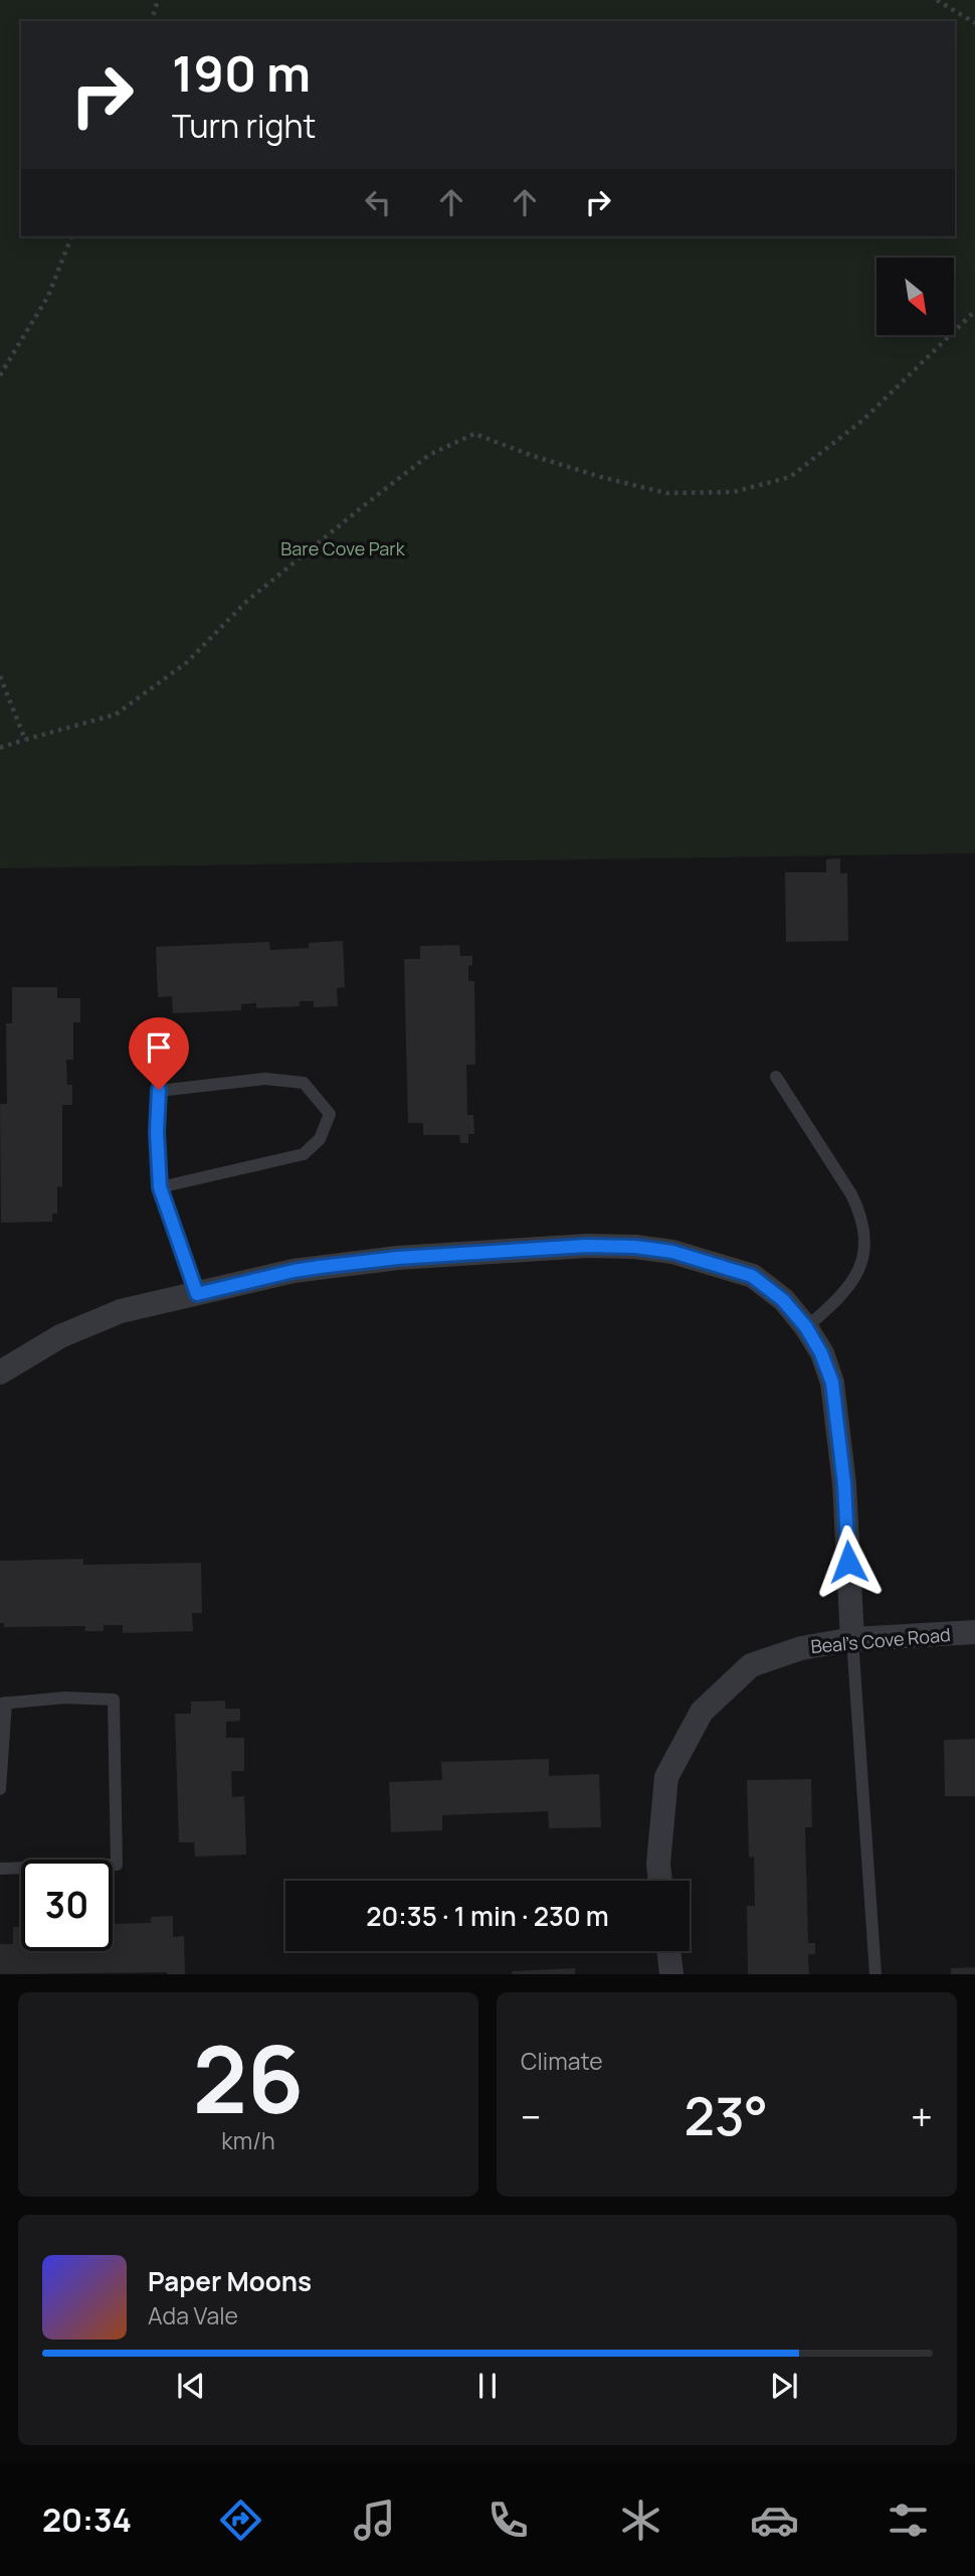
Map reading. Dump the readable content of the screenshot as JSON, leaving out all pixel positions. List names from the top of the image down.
{
  "streets": {
    "street": ["Beal's Cove Road"]
  },
  "parks": ["Bare Cove Park"],
  "north": "bottom right",
  "page": {
    "turn": ["190 m", "Turn right"],
    "limit": "30",
    "trip": "20:35 · 1 min · 230 m",
    "tile": [
      ["26", "km/h"],
      "Climate"
    ],
    "heat": ["−", "23°", "+"],
    "song": ["Paper Moons", "Ada Vale"],
    "tabs": "20:34"
  }
}
